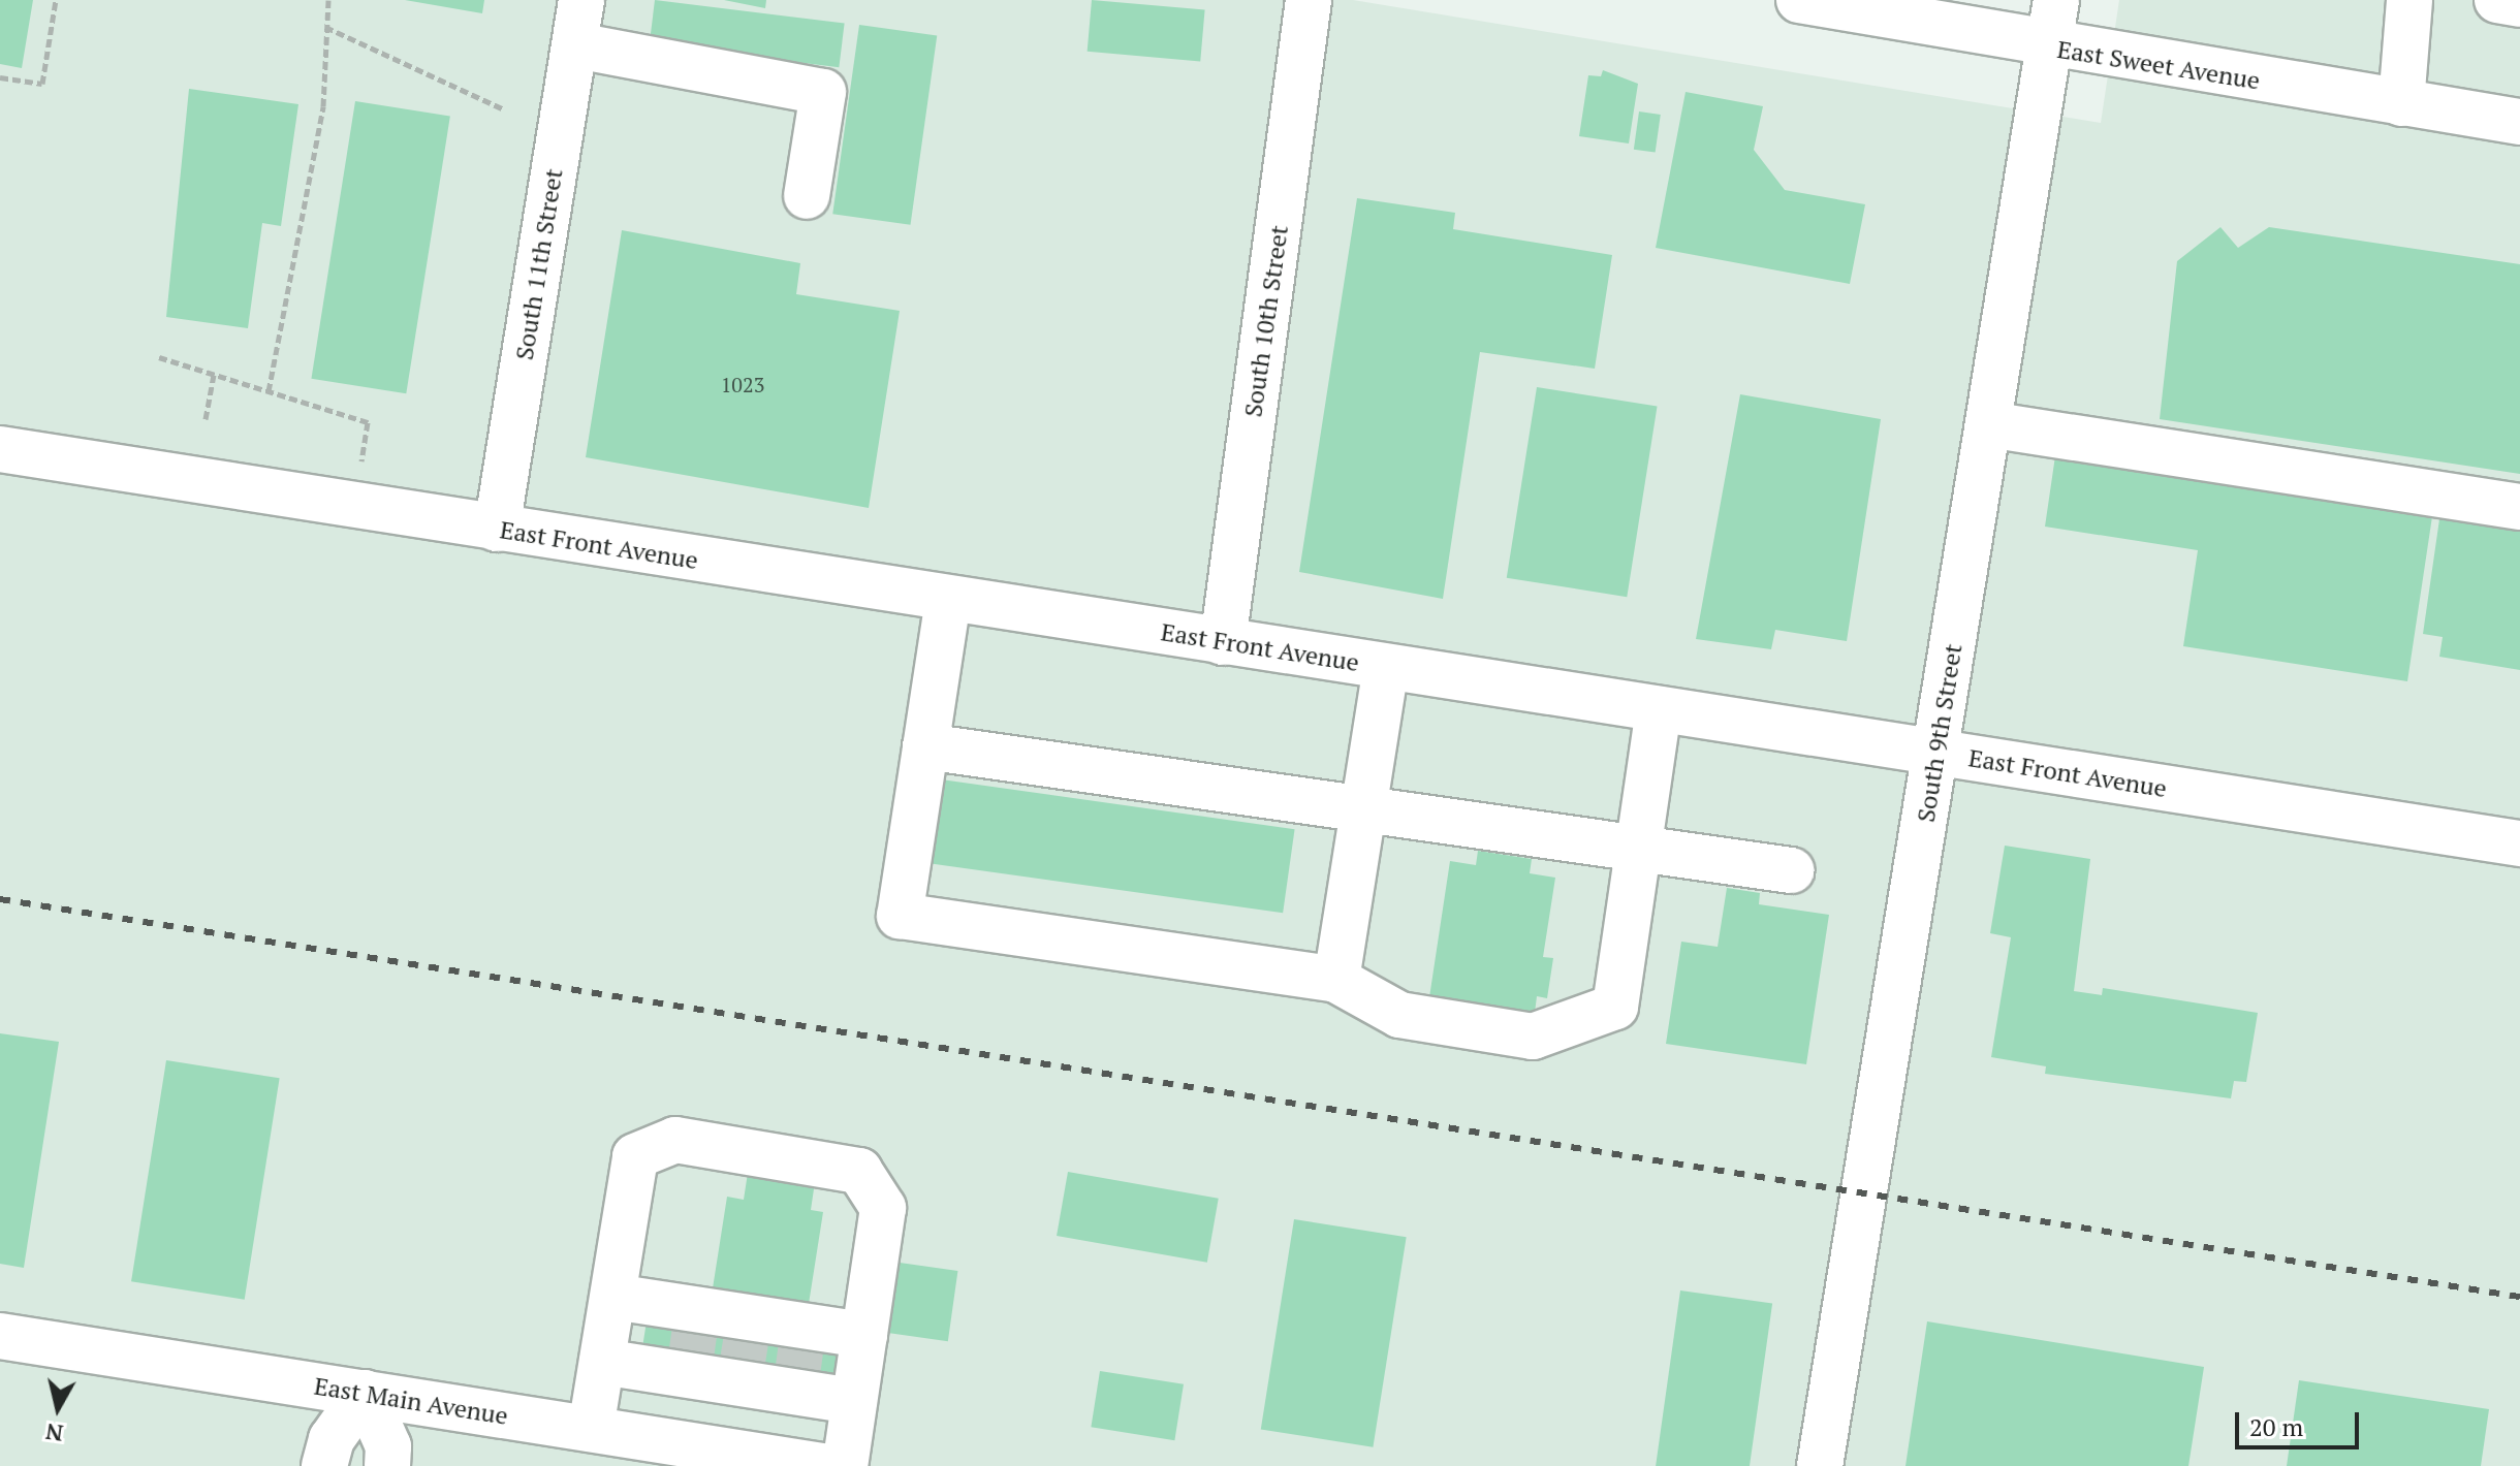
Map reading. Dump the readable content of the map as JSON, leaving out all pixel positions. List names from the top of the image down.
{
  "streets": {
    "street": [
      "East Sweet Avenue",
      "South 11th Street",
      "South 10th Street",
      "East Front Avenue",
      "South 9th Street",
      "East Main Avenue"
    ]
  },
  "crossings": [
    ["East Sweet Avenue", "South 9th Street"],
    ["South 11th Street", "East Front Avenue"],
    ["South 10th Street", "East Front Avenue"],
    ["East Front Avenue", "South 9th Street"]
  ],
  "house_numbers": ["1023"],
  "scale_bar": "20 m",
  "north": "bottom"
}
